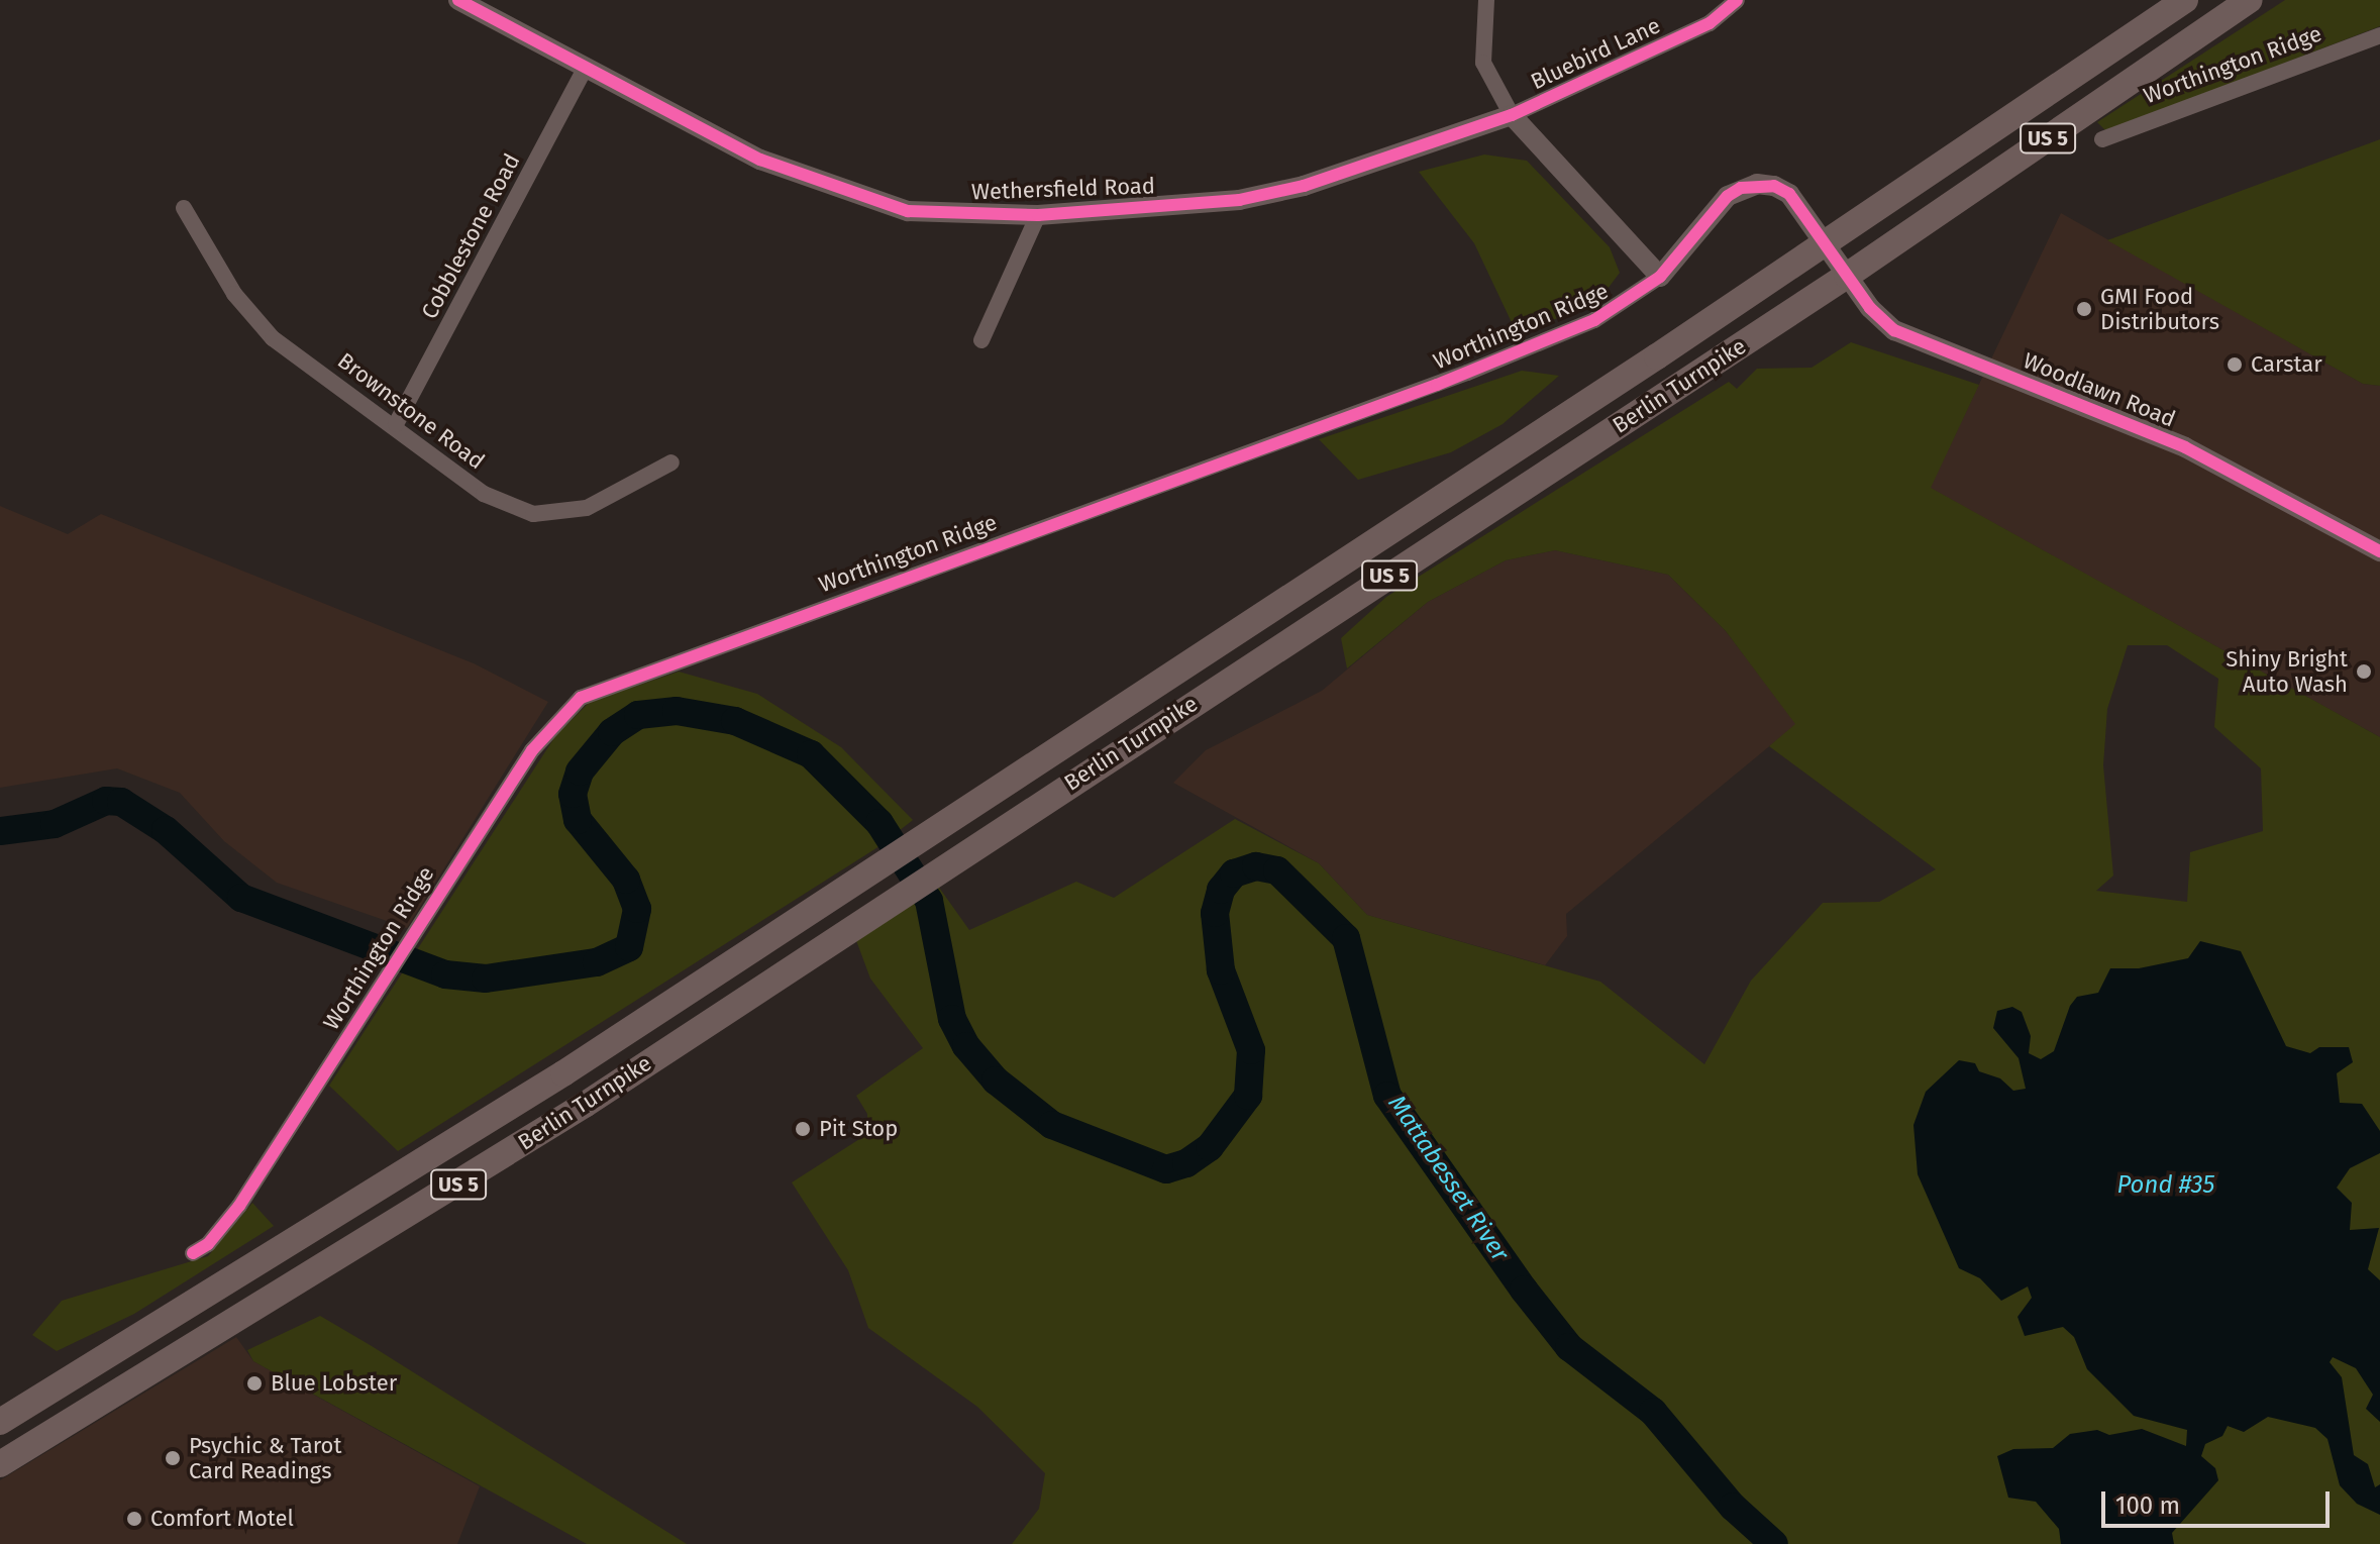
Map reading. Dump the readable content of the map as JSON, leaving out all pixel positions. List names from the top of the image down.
{
  "streets": {
    "highway": ["US 5", "Berlin Turnpike"],
    "street": [
      "Bluebird Lane",
      "Worthington Ridge",
      "Wethersfield Road",
      "Cobblestone Road",
      "Woodlawn Road",
      "Brownstone Road"
    ]
  },
  "crossings": [
    ["Bluebird Lane", "Wethersfield Road"],
    ["Worthington Ridge", "Berlin Turnpike"],
    ["Worthington Ridge", "Woodlawn Road"],
    ["Wethersfield Road", "Cobblestone Road"],
    ["Cobblestone Road", "Brownstone Road"],
    ["Berlin Turnpike", "Woodlawn Road"]
  ],
  "water": ["Mattabesset River", "Pond #35"],
  "places": [
    "GMI Food Distributors",
    "Carstar",
    "Shiny Bright Auto Wash",
    "Pit Stop",
    "Blue Lobster",
    "Psychic & Tarot Card Readings",
    "Comfort Motel"
  ],
  "scale_bar": "100 m"
}
